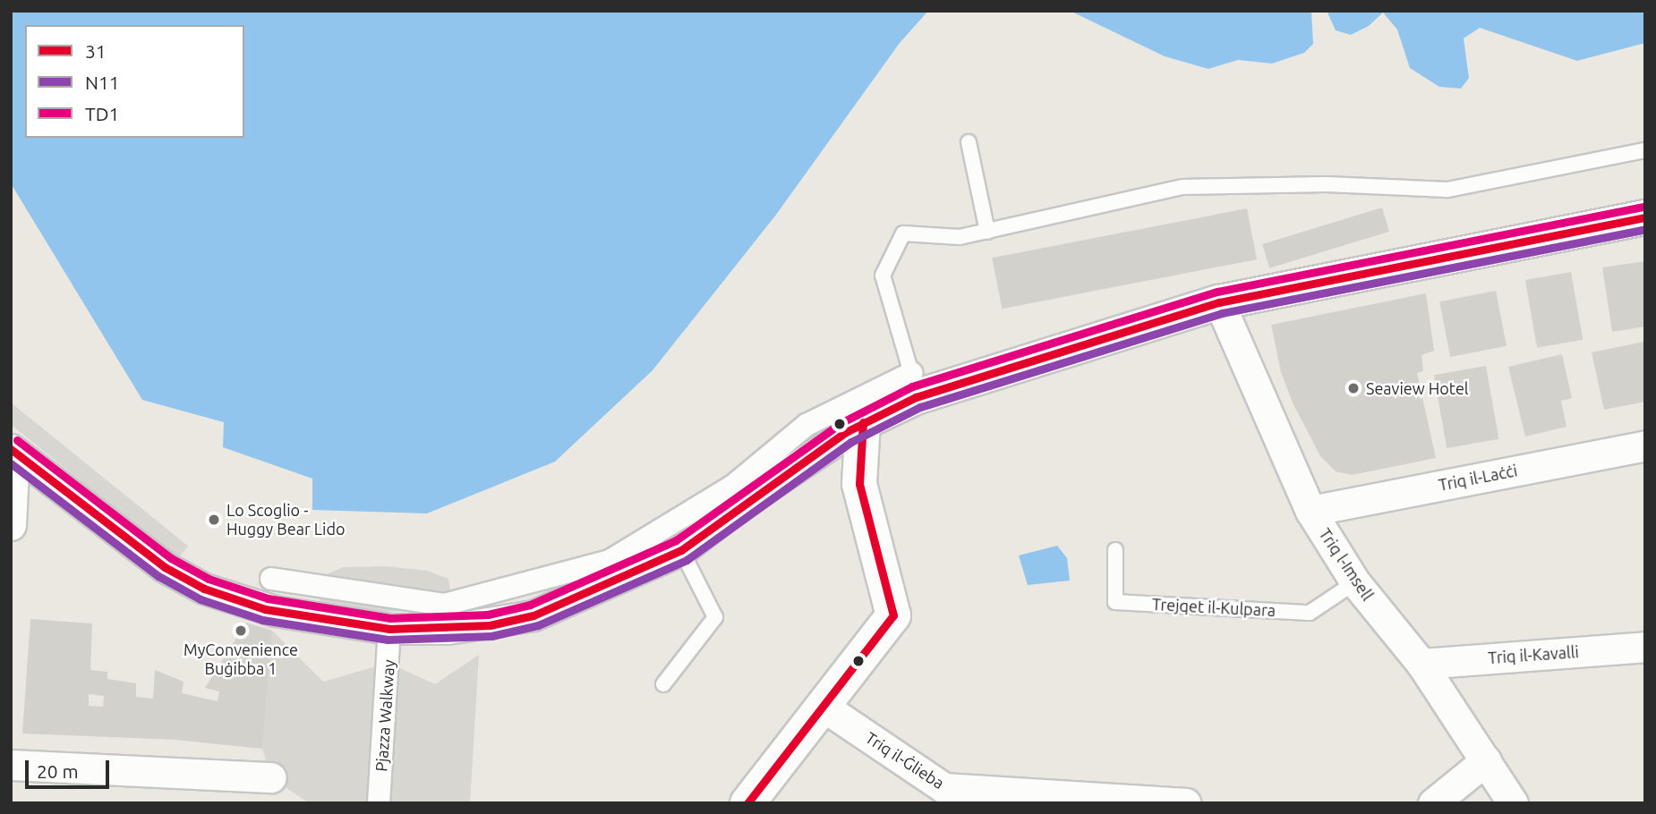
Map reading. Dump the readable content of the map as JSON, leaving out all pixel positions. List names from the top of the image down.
{
  "streets": {
    "street": [
      "Triq il-Laċċi",
      "Triq l-Imsell",
      "Triq il-Kavalli",
      "Pjazza Walkway",
      "Triq il-Ġlieba"
    ],
    "lane": ["Trejqet il-Kulpara"]
  },
  "crossings": [
    ["Triq il-Laċċi", "Triq l-Imsell"],
    ["Triq l-Imsell", "Trejqet il-Kulpara"],
    ["Triq l-Imsell", "Triq il-Kavalli"]
  ],
  "places": ["Seaview Hotel", "Lo Scoglio - Huggy Bear Lido", "MyConvenience Buġibba 1"],
  "lines": ["transit line TD1", "transit line 31", "transit line N11"],
  "legend": ["31", "N11", "TD1"],
  "scale_bar": "20 m"
}
